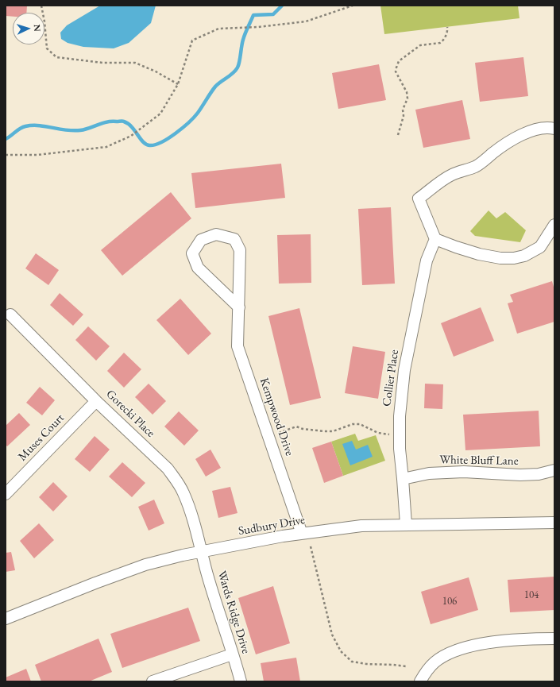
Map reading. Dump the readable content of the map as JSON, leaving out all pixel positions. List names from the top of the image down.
{
  "streets": {
    "street": [
      "Collier Place",
      "Gorecki Place",
      "Kempwood Drive",
      "Muses Court",
      "White Bluff Lane",
      "Sudbury Drive",
      "Wards Ridge Drive"
    ]
  },
  "crossings": [
    ["Collier Place", "White Bluff Lane"],
    ["Collier Place", "Sudbury Drive"],
    ["Gorecki Place", "Muses Court"],
    ["Gorecki Place", "Sudbury Drive"],
    ["Gorecki Place", "Wards Ridge Drive"],
    ["Kempwood Drive", "Sudbury Drive"],
    ["Sudbury Drive", "Wards Ridge Drive"]
  ],
  "house_numbers": ["104", "106"],
  "north": "right"
}
